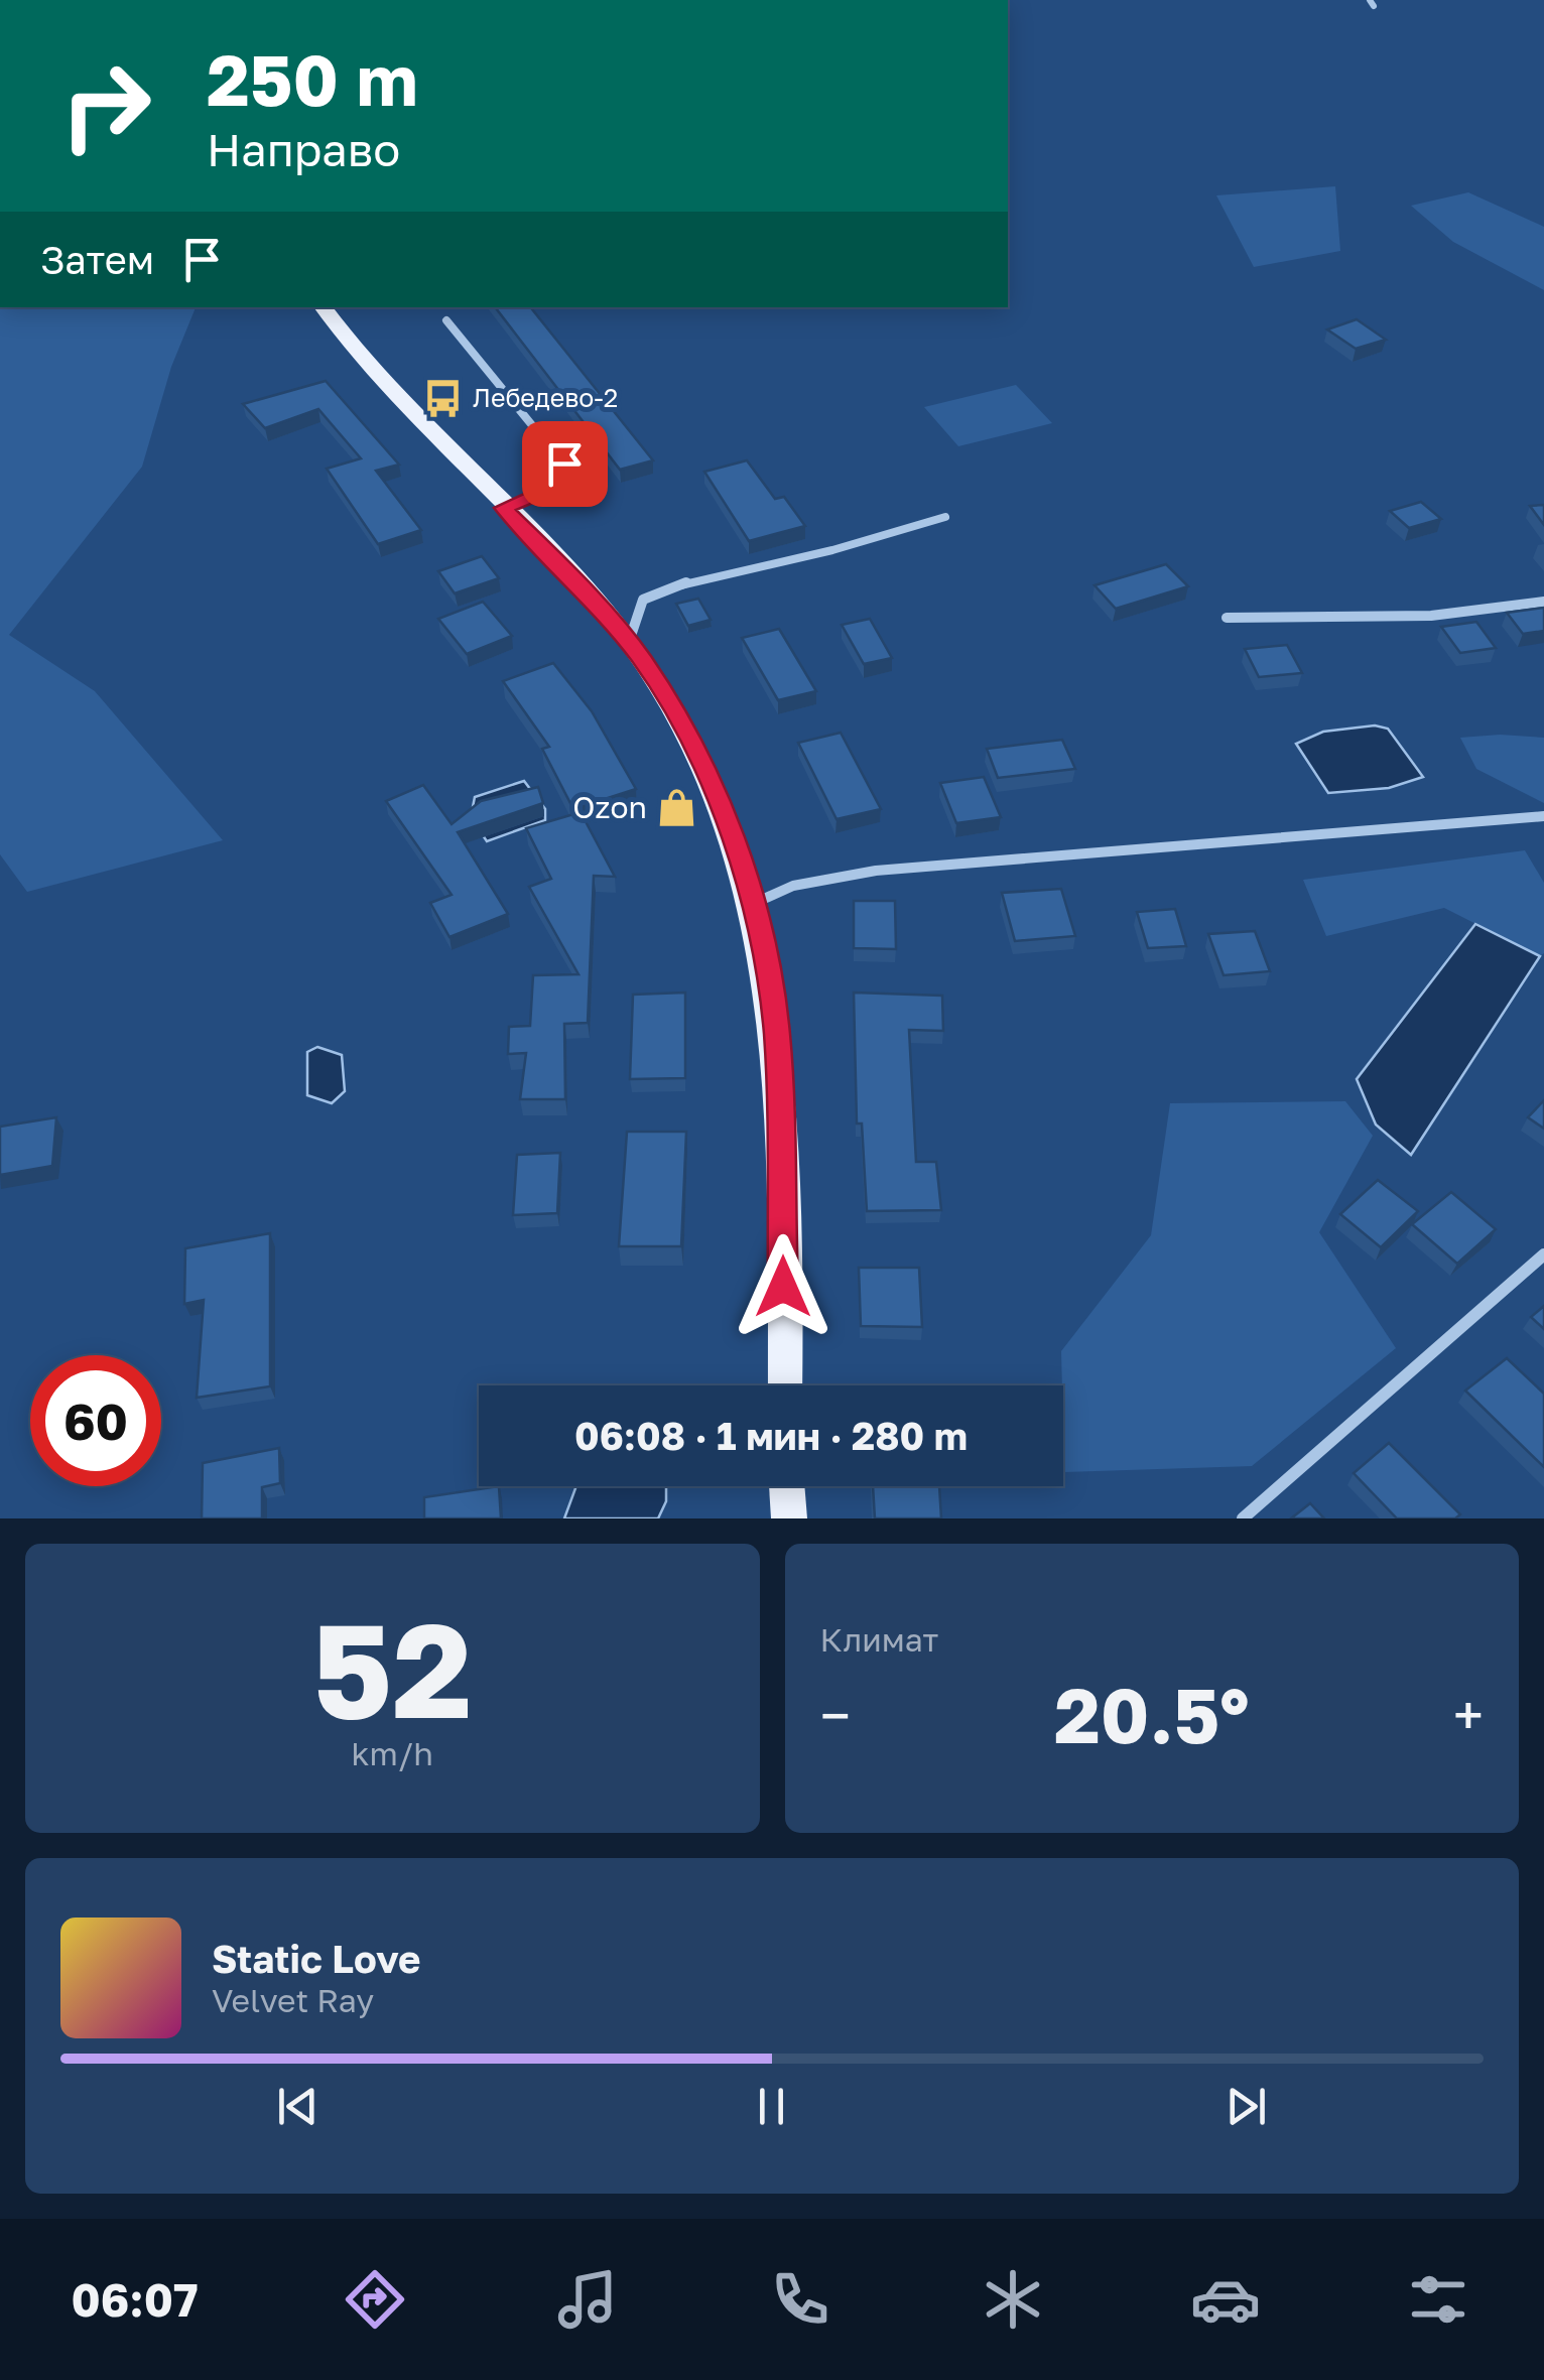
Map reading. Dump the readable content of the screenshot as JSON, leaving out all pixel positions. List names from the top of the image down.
{
  "places": {
    "bus stop": ["Лебедево-2"],
    "shop": ["Ozon"]
  },
  "page": {
    "turn": ["250 m", "Направо"],
    "then": "Затем",
    "limit": "60",
    "trip": "06:08 · 1 мин · 280 m",
    "tile": [
      ["52", "km/h"],
      "Климат"
    ],
    "heat": ["−", "20.5°", "+"],
    "song": ["Static Love", "Velvet Ray"],
    "tabs": "06:07"
  }
}
